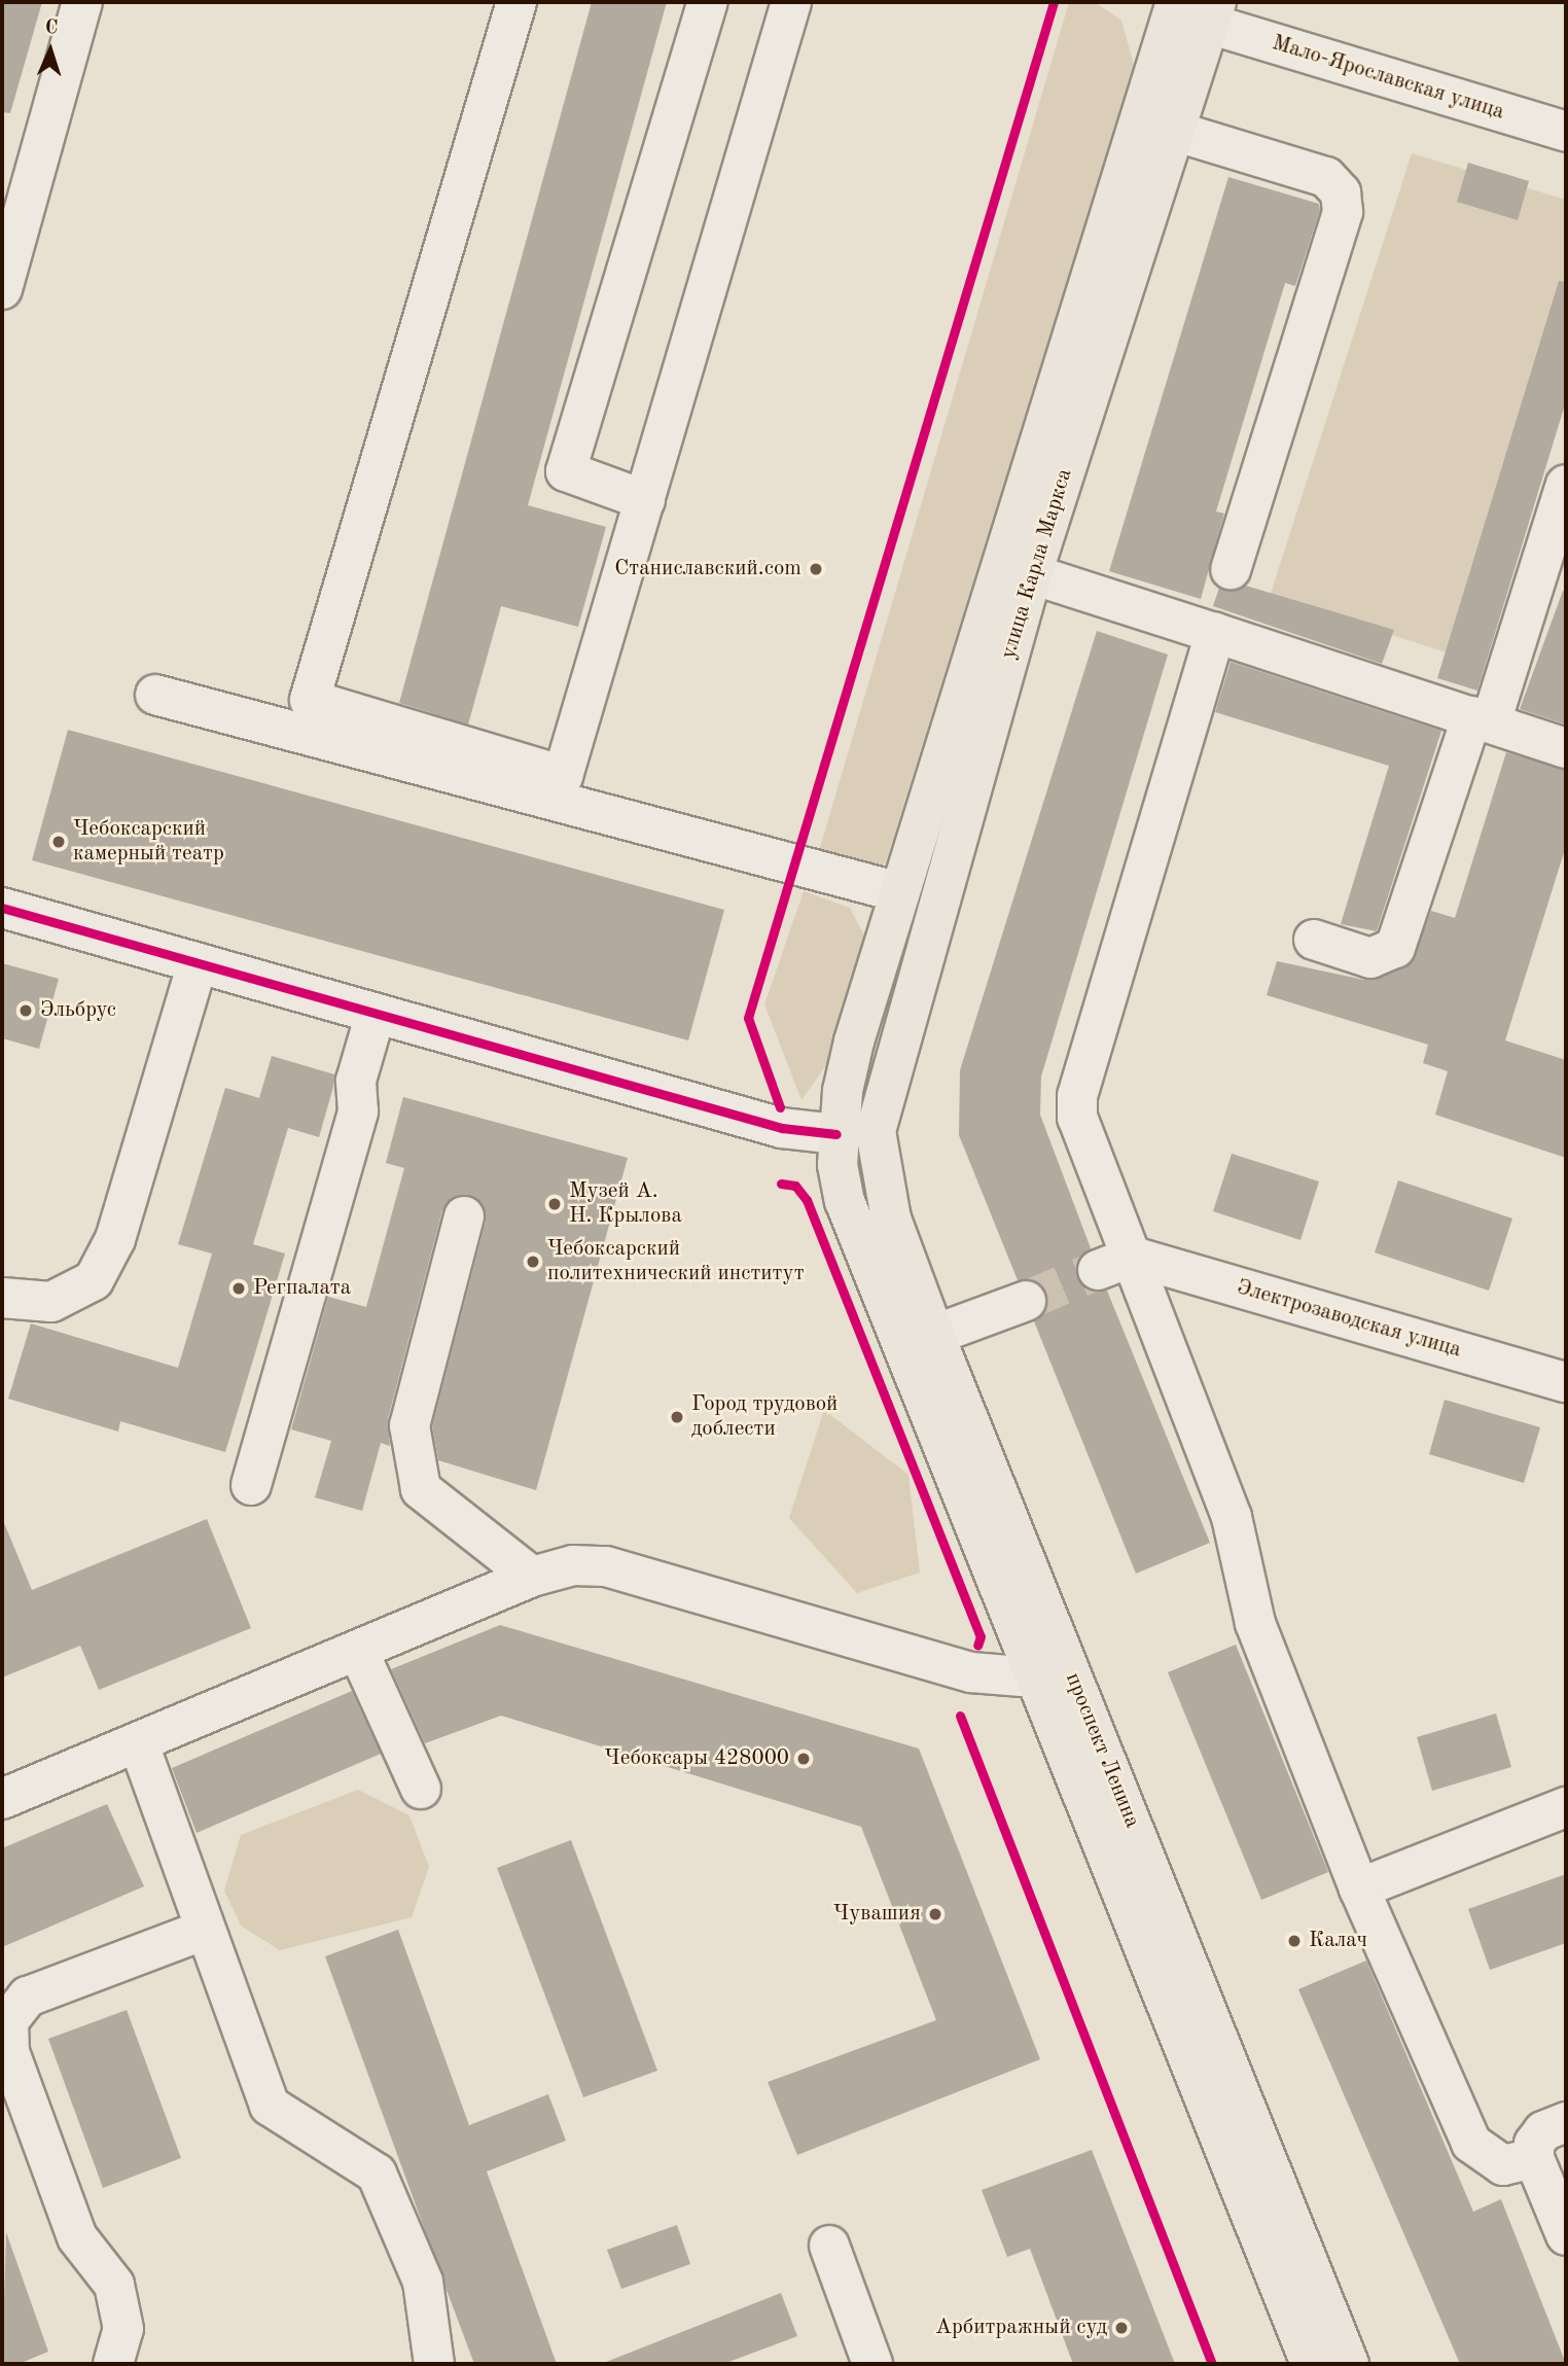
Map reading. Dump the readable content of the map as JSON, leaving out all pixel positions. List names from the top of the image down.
{
  "streets": {
    "main road": ["улица Карла Маркса", "проспект Ленина"],
    "street": ["Мало-Ярославская улица", "Электрозаводская улица"]
  },
  "crossings": [
    ["Мало-Ярославская улица", "улица Карла Маркса"],
    ["улица Карла Маркса", "проспект Ленина"]
  ],
  "places": [
    "Станиславский.com",
    "Чебоксарский камерный театр",
    "Эльбрус",
    "Музей А. Н. Крылова",
    "Чебоксарский политехнический институт",
    "Регпалата",
    "Город трудовой доблести",
    "Чебоксары 428000",
    "Чувашия",
    "Калач",
    "Арбитражный суд"
  ],
  "north": "top"
}
